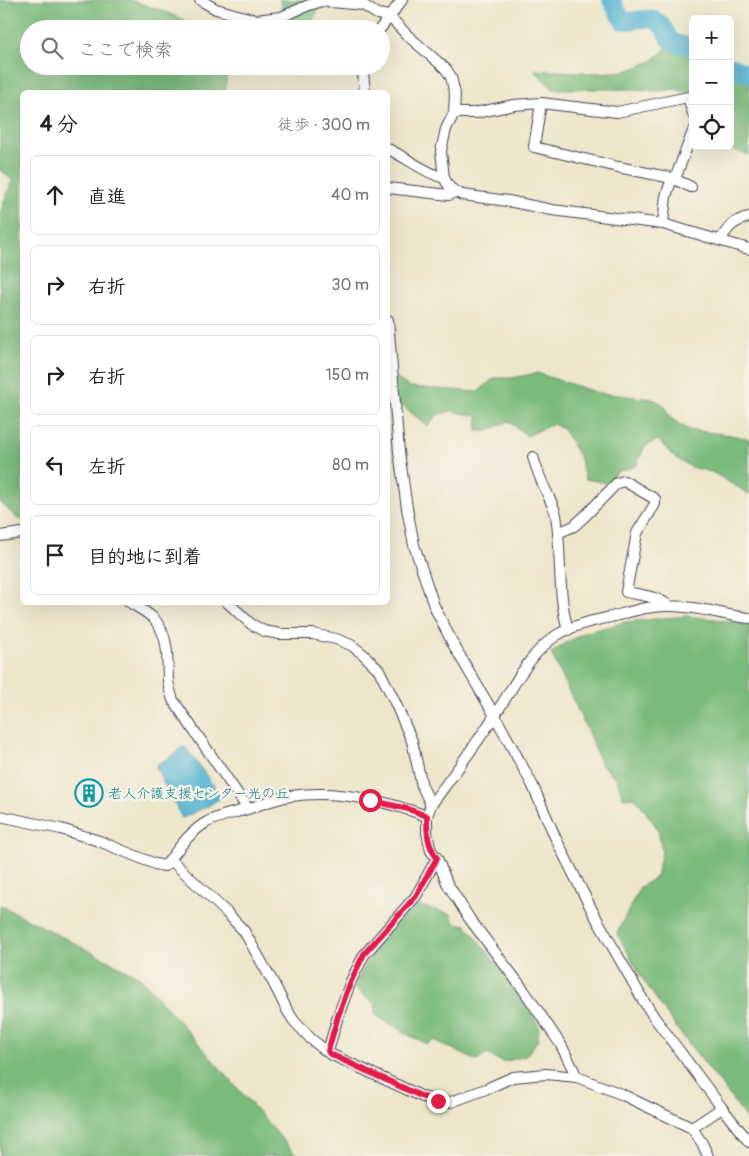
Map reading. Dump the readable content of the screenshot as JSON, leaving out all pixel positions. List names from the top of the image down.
{
  "places": {
    "building": ["老人介護支援センター光の丘"]
  },
  "page": {
    "map_buttons": ["+", "−"],
    "search": "ここで検索",
    "heading": ["4 分", "徒歩 · 300 m"],
    "list": [
      ["直進", "40 m"],
      ["右折", "30 m"],
      ["右折", "150 m"],
      ["左折", "80 m"],
      "目的地に到着"
    ]
  }
}
